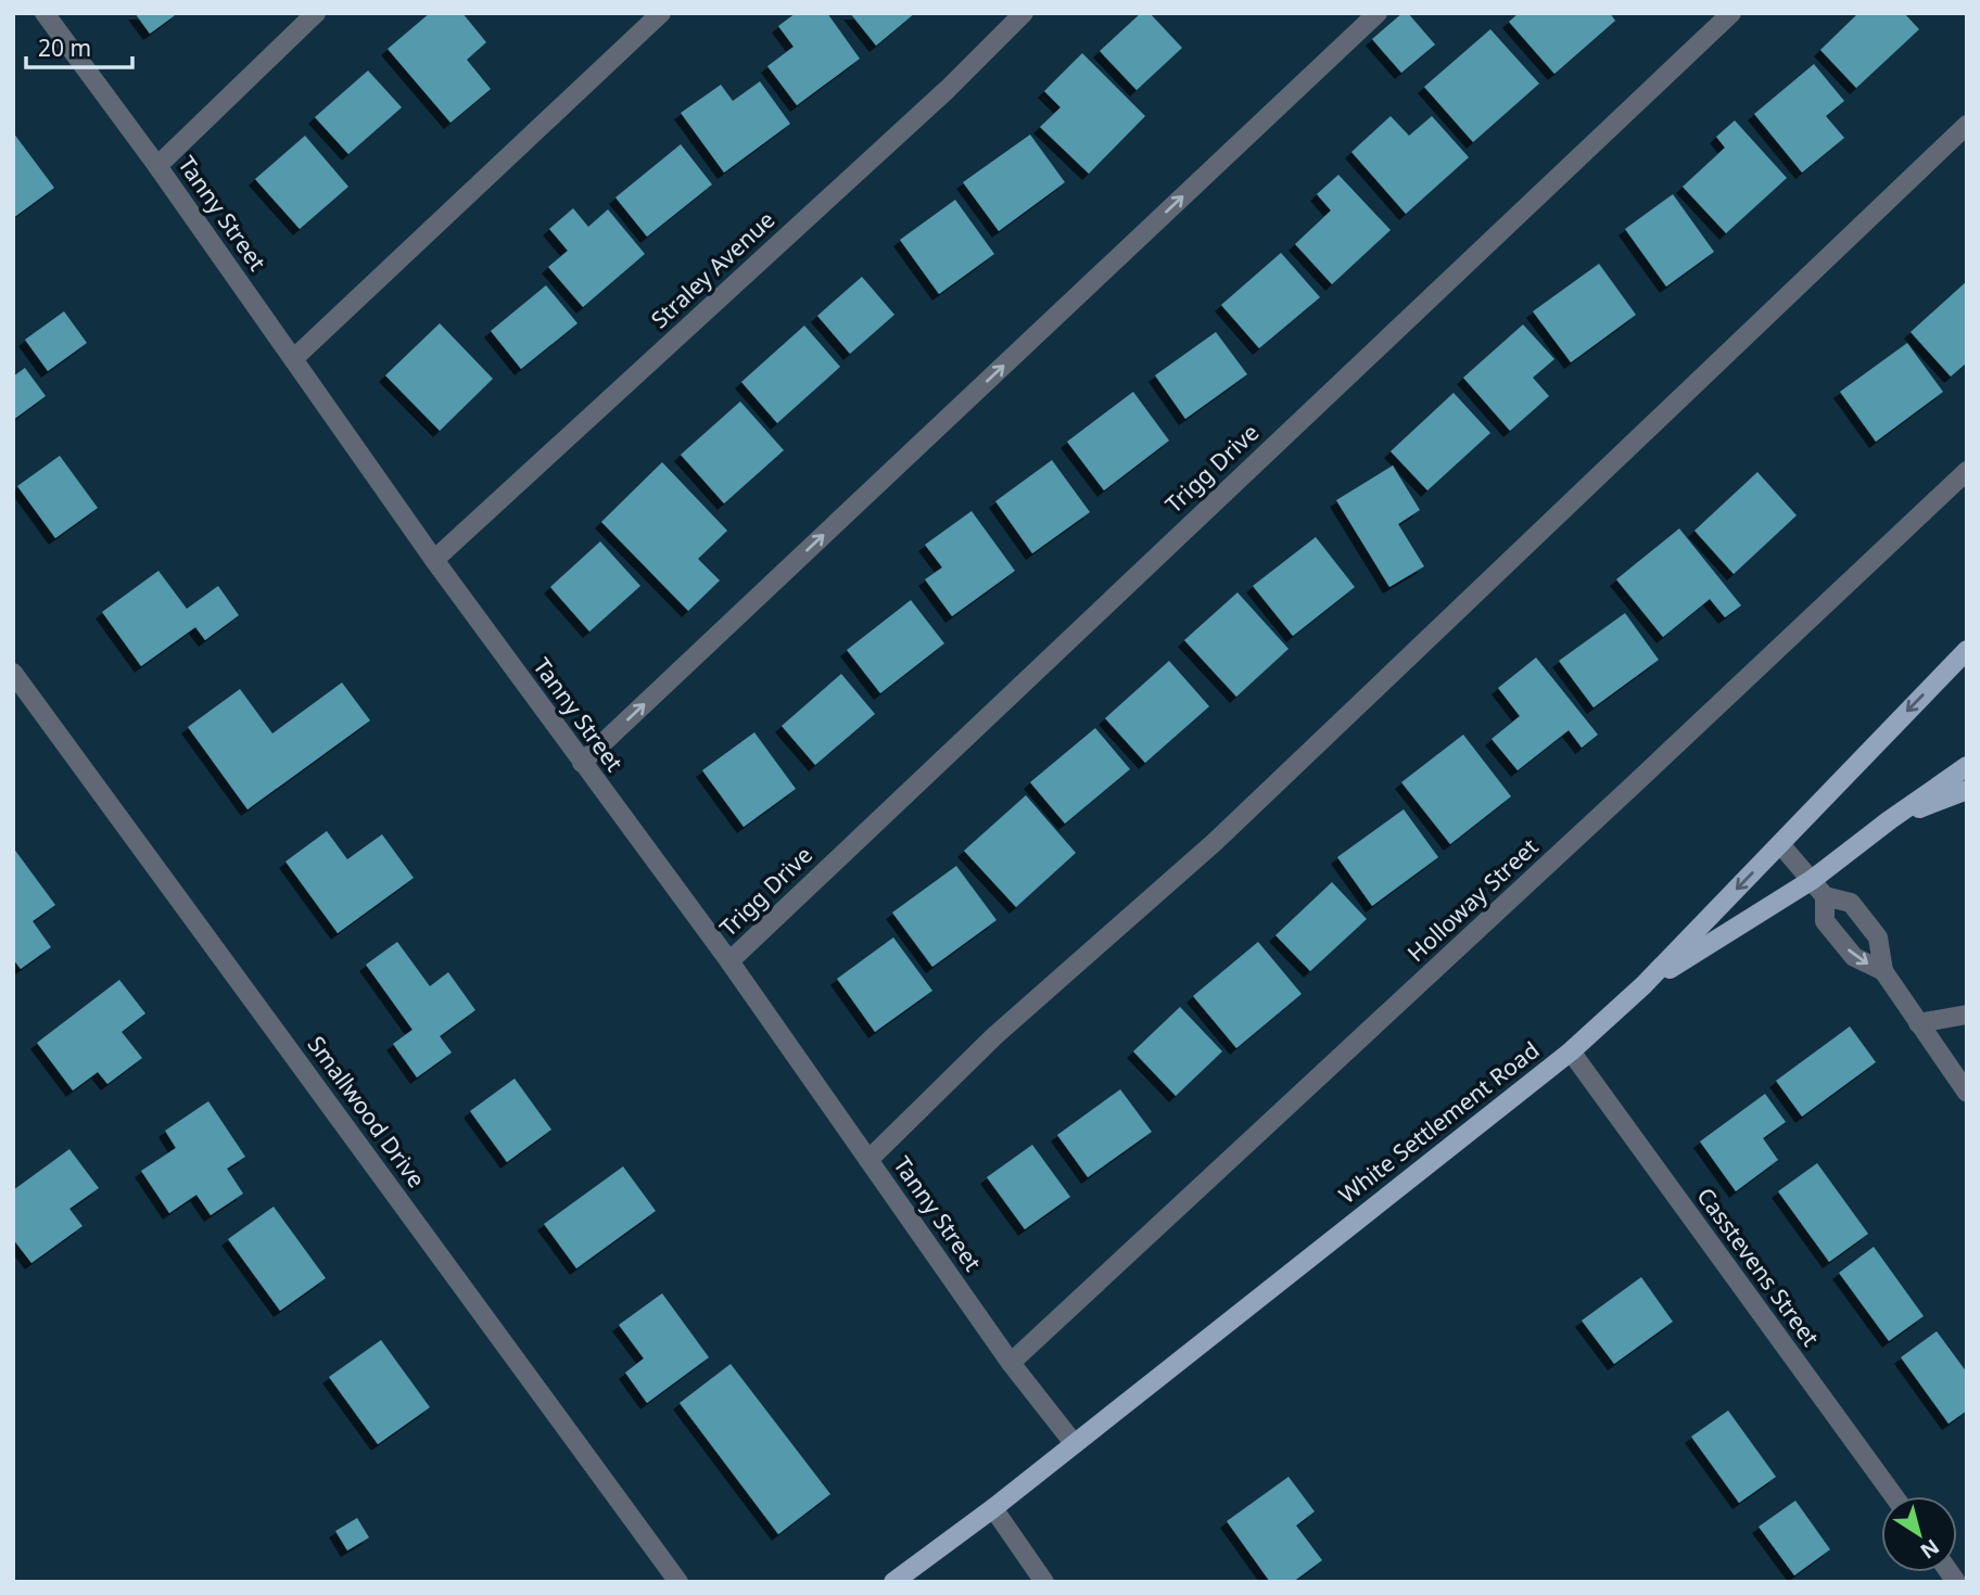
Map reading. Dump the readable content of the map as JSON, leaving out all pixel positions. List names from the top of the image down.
{
  "streets": {
    "main road": ["White Settlement Road"],
    "street": [
      "Tanny Street",
      "Straley Avenue",
      "Trigg Drive",
      "Holloway Street",
      "Smallwood Drive",
      "Casstevens Street"
    ]
  },
  "crossings": [
    ["Tanny Street", "Straley Avenue"],
    ["Tanny Street", "Trigg Drive"],
    ["Tanny Street", "Holloway Street"],
    ["Tanny Street", "White Settlement Road"],
    ["White Settlement Road", "Casstevens Street"]
  ],
  "scale_bar": "20 m",
  "north": "bottom right"
}
